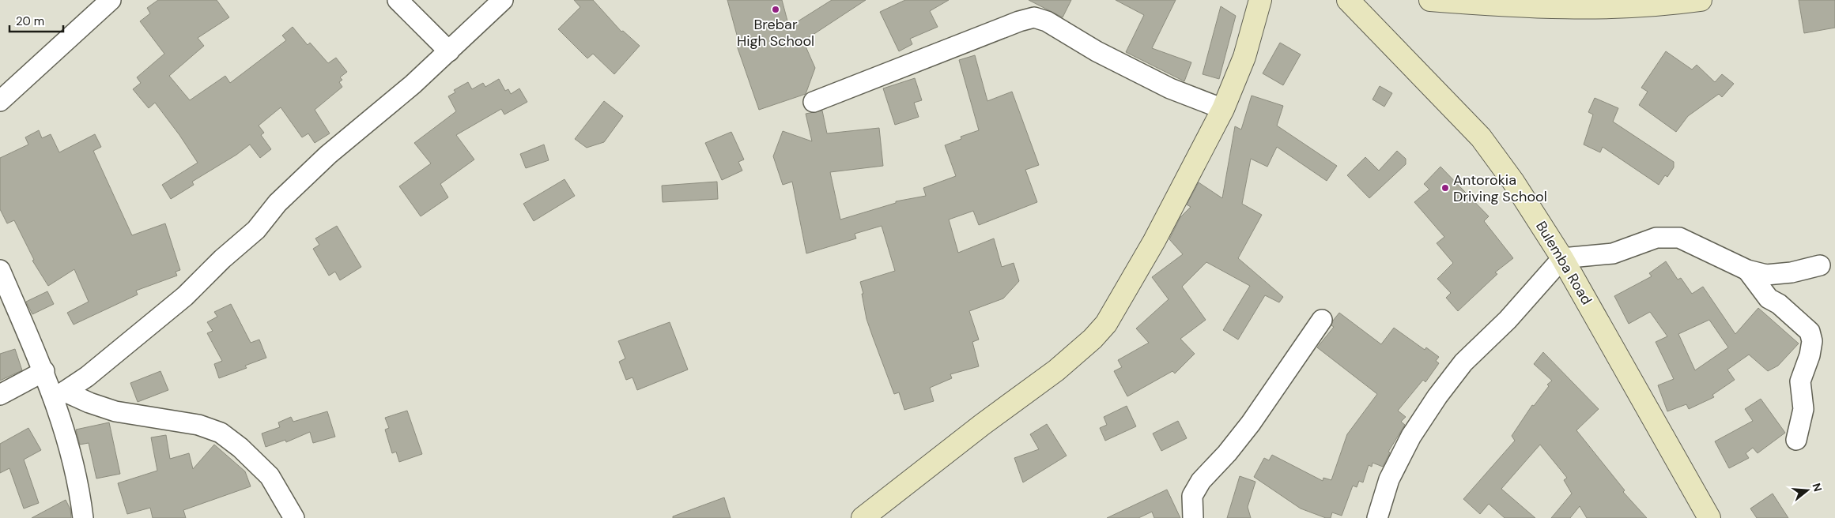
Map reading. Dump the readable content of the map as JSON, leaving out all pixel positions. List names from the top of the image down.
{
  "streets": {
    "street": ["Bulemba Road"]
  },
  "places": ["Brebar High School", "Antorokia Driving School"],
  "scale_bar": "20 m",
  "north": "right"
}
